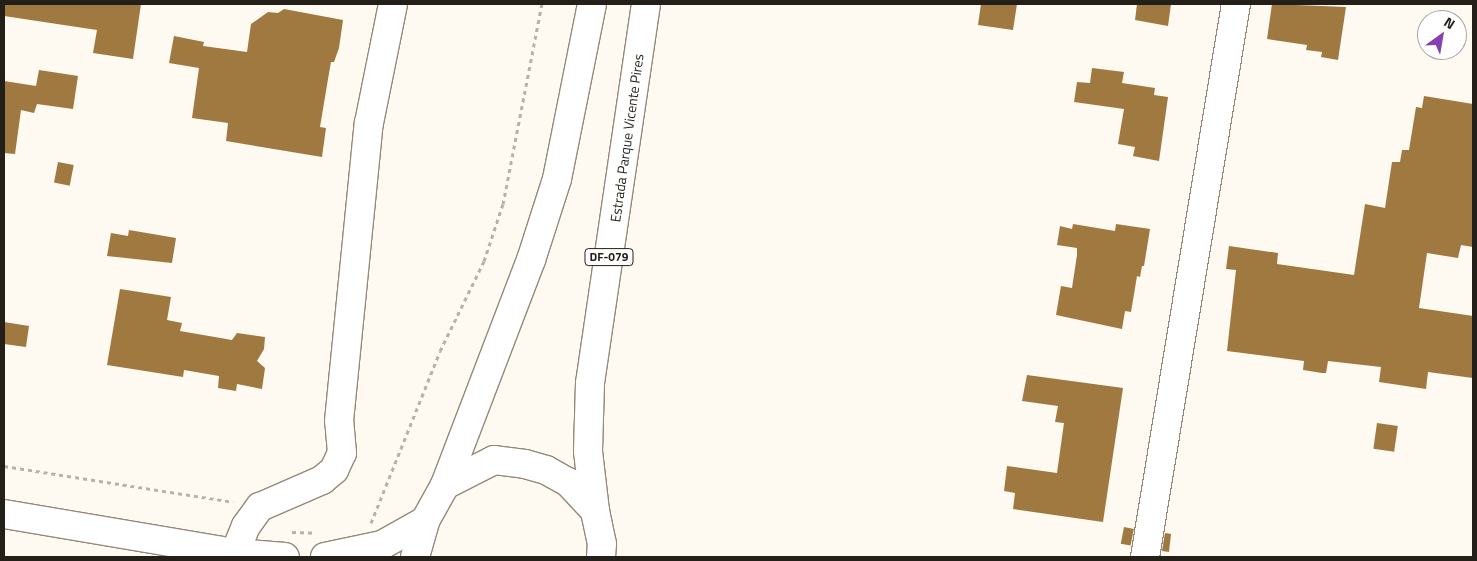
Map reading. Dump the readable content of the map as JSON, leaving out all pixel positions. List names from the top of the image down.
{
  "streets": {
    "street": ["Estrada Parque Vicente Pires", "DF-079"]
  },
  "crossings": [
    ["Estrada Parque Vicente Pires", "DF-079"]
  ],
  "north": "top right"
}
